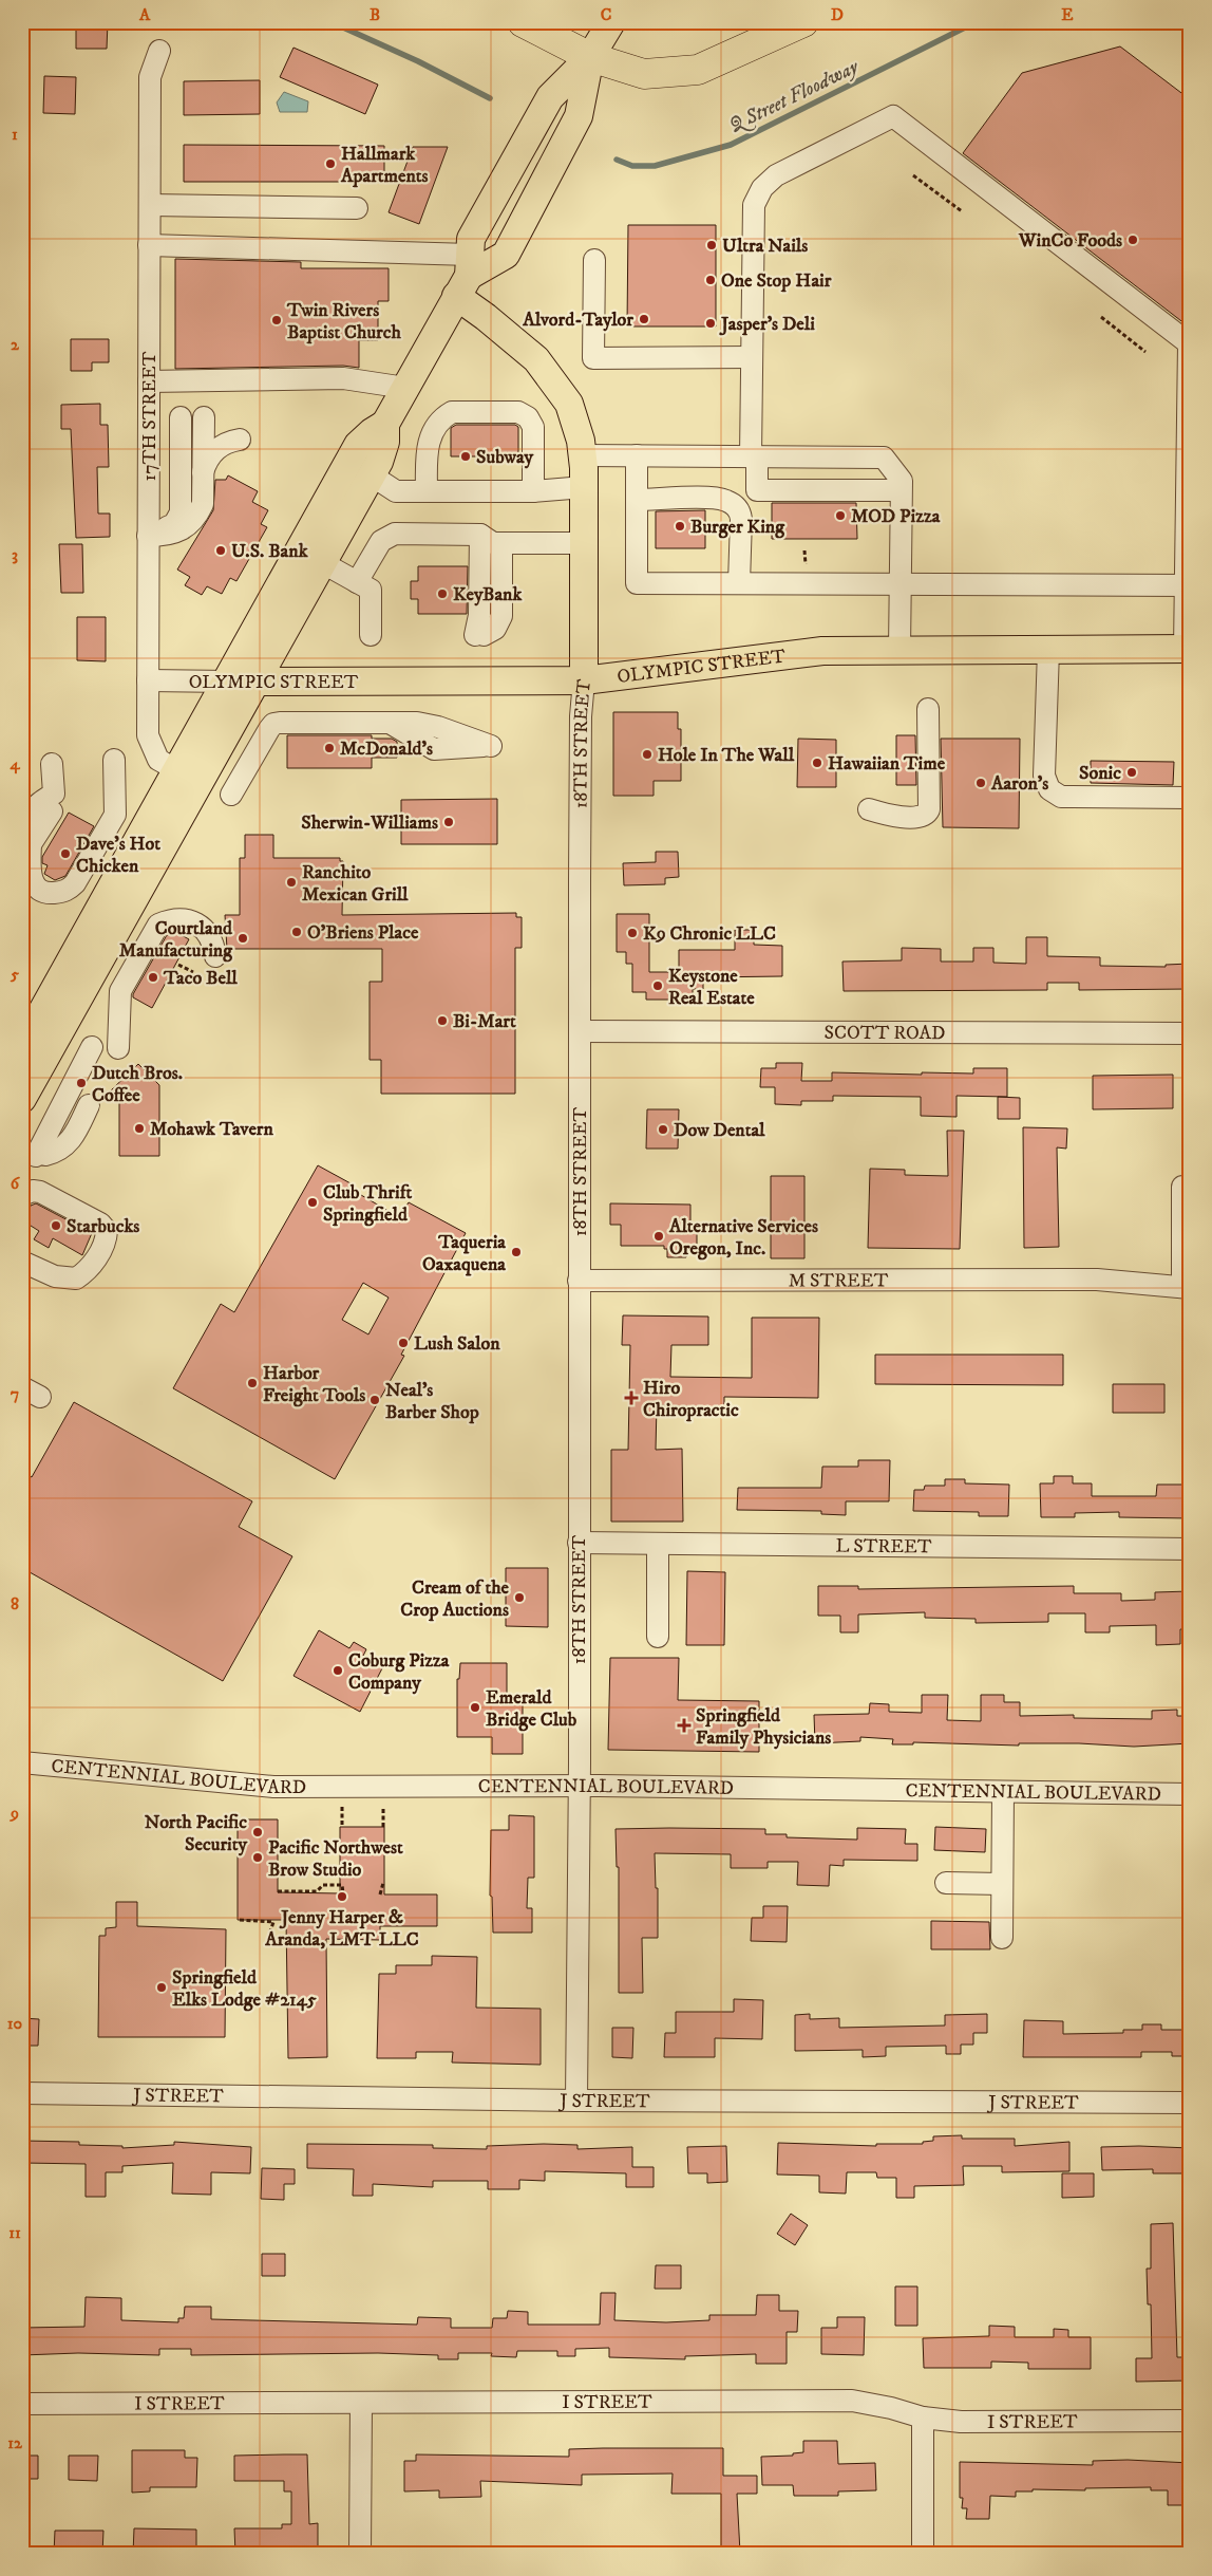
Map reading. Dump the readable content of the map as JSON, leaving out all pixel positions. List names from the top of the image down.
{
  "streets": {
    "main road": ["OLYMPIC STREET", "18TH STREET"],
    "street": [
      "17TH STREET",
      "SCOTT ROAD",
      "M STREET",
      "L STREET",
      "CENTENNIAL BOULEVARD",
      "J STREET",
      "I STREET"
    ]
  },
  "crossings": [
    ["17TH STREET", "OLYMPIC STREET"],
    ["OLYMPIC STREET", "18TH STREET"],
    ["18TH STREET", "SCOTT ROAD"],
    ["18TH STREET", "M STREET"],
    ["18TH STREET", "L STREET"],
    ["18TH STREET", "CENTENNIAL BOULEVARD"],
    ["18TH STREET", "J STREET"]
  ],
  "water": ["Q Street Floodway"],
  "places": {
    "other": [
      "Hallmark Apartments",
      "WinCo Foods",
      "Ultra Nails",
      "One Stop Hair",
      "Alvord-Taylor",
      "Twin Rivers Baptist Church",
      "Jasper’s Deli",
      "Subway",
      "MOD Pizza",
      "Burger King",
      "U.S. Bank",
      "KeyBank",
      "McDonald's",
      "Hole In The Wall",
      "Hawaiian Time",
      "Sonic",
      "Aaron's",
      "Sherwin-Williams",
      "Dave's Hot Chicken",
      "Ranchito Mexican Grill",
      "O’Briens Place",
      "K9 Chronic LLC",
      "Courtland Manufacturing",
      "Taco Bell",
      "Keystone Real Estate",
      "Bi-Mart",
      "Dutch Bros. Coffee",
      "Mohawk Tavern",
      "Dow Dental",
      "Club Thrift Springfield",
      "Starbucks",
      "Alternative Services Oregon, Inc.",
      "Taqueria Oaxaquena",
      "Lush Salon",
      "Harbor Freight Tools",
      "Neal's Barber Shop",
      "Cream of the Crop Auctions",
      "Coburg Pizza Company",
      "Emerald Bridge Club",
      "North Pacific Security",
      "Pacific Northwest Brow Studio",
      "Jenny Harper & Aranda, LMT LLC",
      "Springfield Elks Lodge #2145"
    ],
    "health": ["Hiro Chiropractic", "Springfield Family Physicians"]
  },
  "grid": {
    "columns": [
      "A",
      "B",
      "C",
      "D",
      "E"
    ],
    "rows": [
      "1",
      "2",
      "3",
      "4",
      "5",
      "6",
      "7",
      "8",
      "9",
      "10",
      "11",
      "12"
    ]
  }
}
